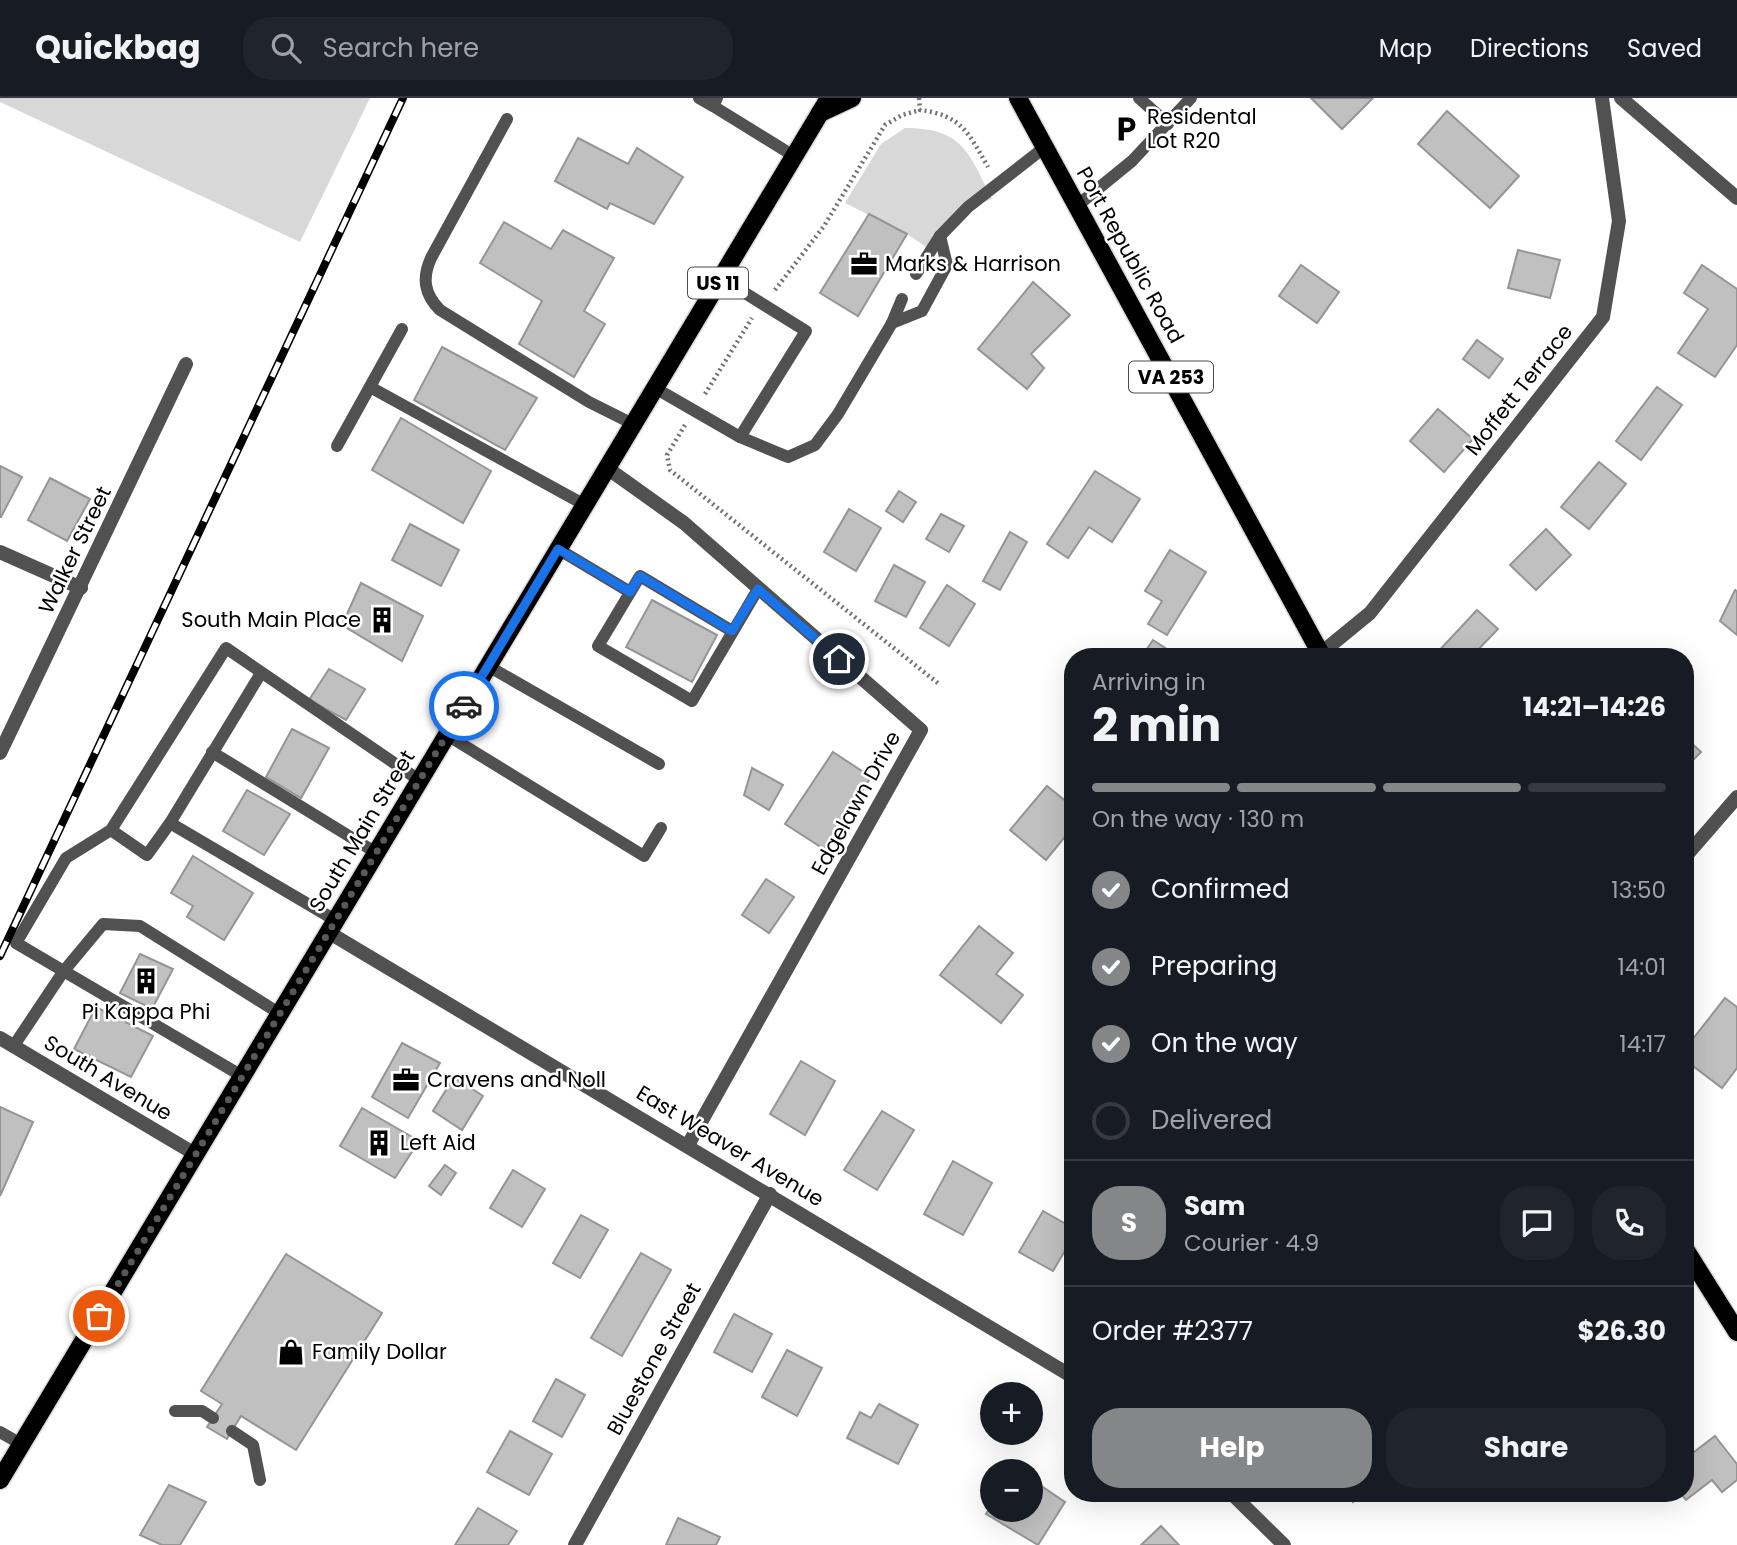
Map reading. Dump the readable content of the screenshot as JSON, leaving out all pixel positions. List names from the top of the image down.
{
  "streets": {
    "main road": [
      "Port Republic Road",
      "US 11",
      "VA 253",
      "South Main Street"
    ],
    "street": [
      "Moffett Terrace",
      "Walker Street",
      "Edgelawn Drive",
      "South Avenue",
      "East Weaver Avenue",
      "Bluestone Street"
    ]
  },
  "crossings": [
    ["Edgelawn Drive", "South Main Street"],
    ["Edgelawn Drive", "East Weaver Avenue"],
    ["South Main Street", "South Avenue"],
    ["South Main Street", "East Weaver Avenue"],
    ["East Weaver Avenue", "Bluestone Street"]
  ],
  "places": {
    "parking": ["Residental Lot R20"],
    "office": ["Marks & Harrison", "Cravens and Noll"],
    "building": ["South Main Place", "Pi Kappa Phi", "Left Aid"],
    "shop": ["Family Dollar"]
  },
  "page": {
    "header": "Quickbag",
    "search": "Search here",
    "nav": ["Map", "Directions", "Saved"],
    "heading": ["2 min", "Arriving in", "14:21–14:26"],
    "panel": [
      "Sam",
      "Courier · 4.9",
      "Order #2377",
      "$26.30"
    ],
    "bar": "On the way · 130 m",
    "list": [
      ["Confirmed", "13:50"],
      ["Preparing", "14:01"],
      ["On the way", "14:17"],
      "Delivered"
    ],
    "round": "S",
    "map_buttons": ["+", "−"],
    "buttons": ["Help", "Share"]
  }
}
